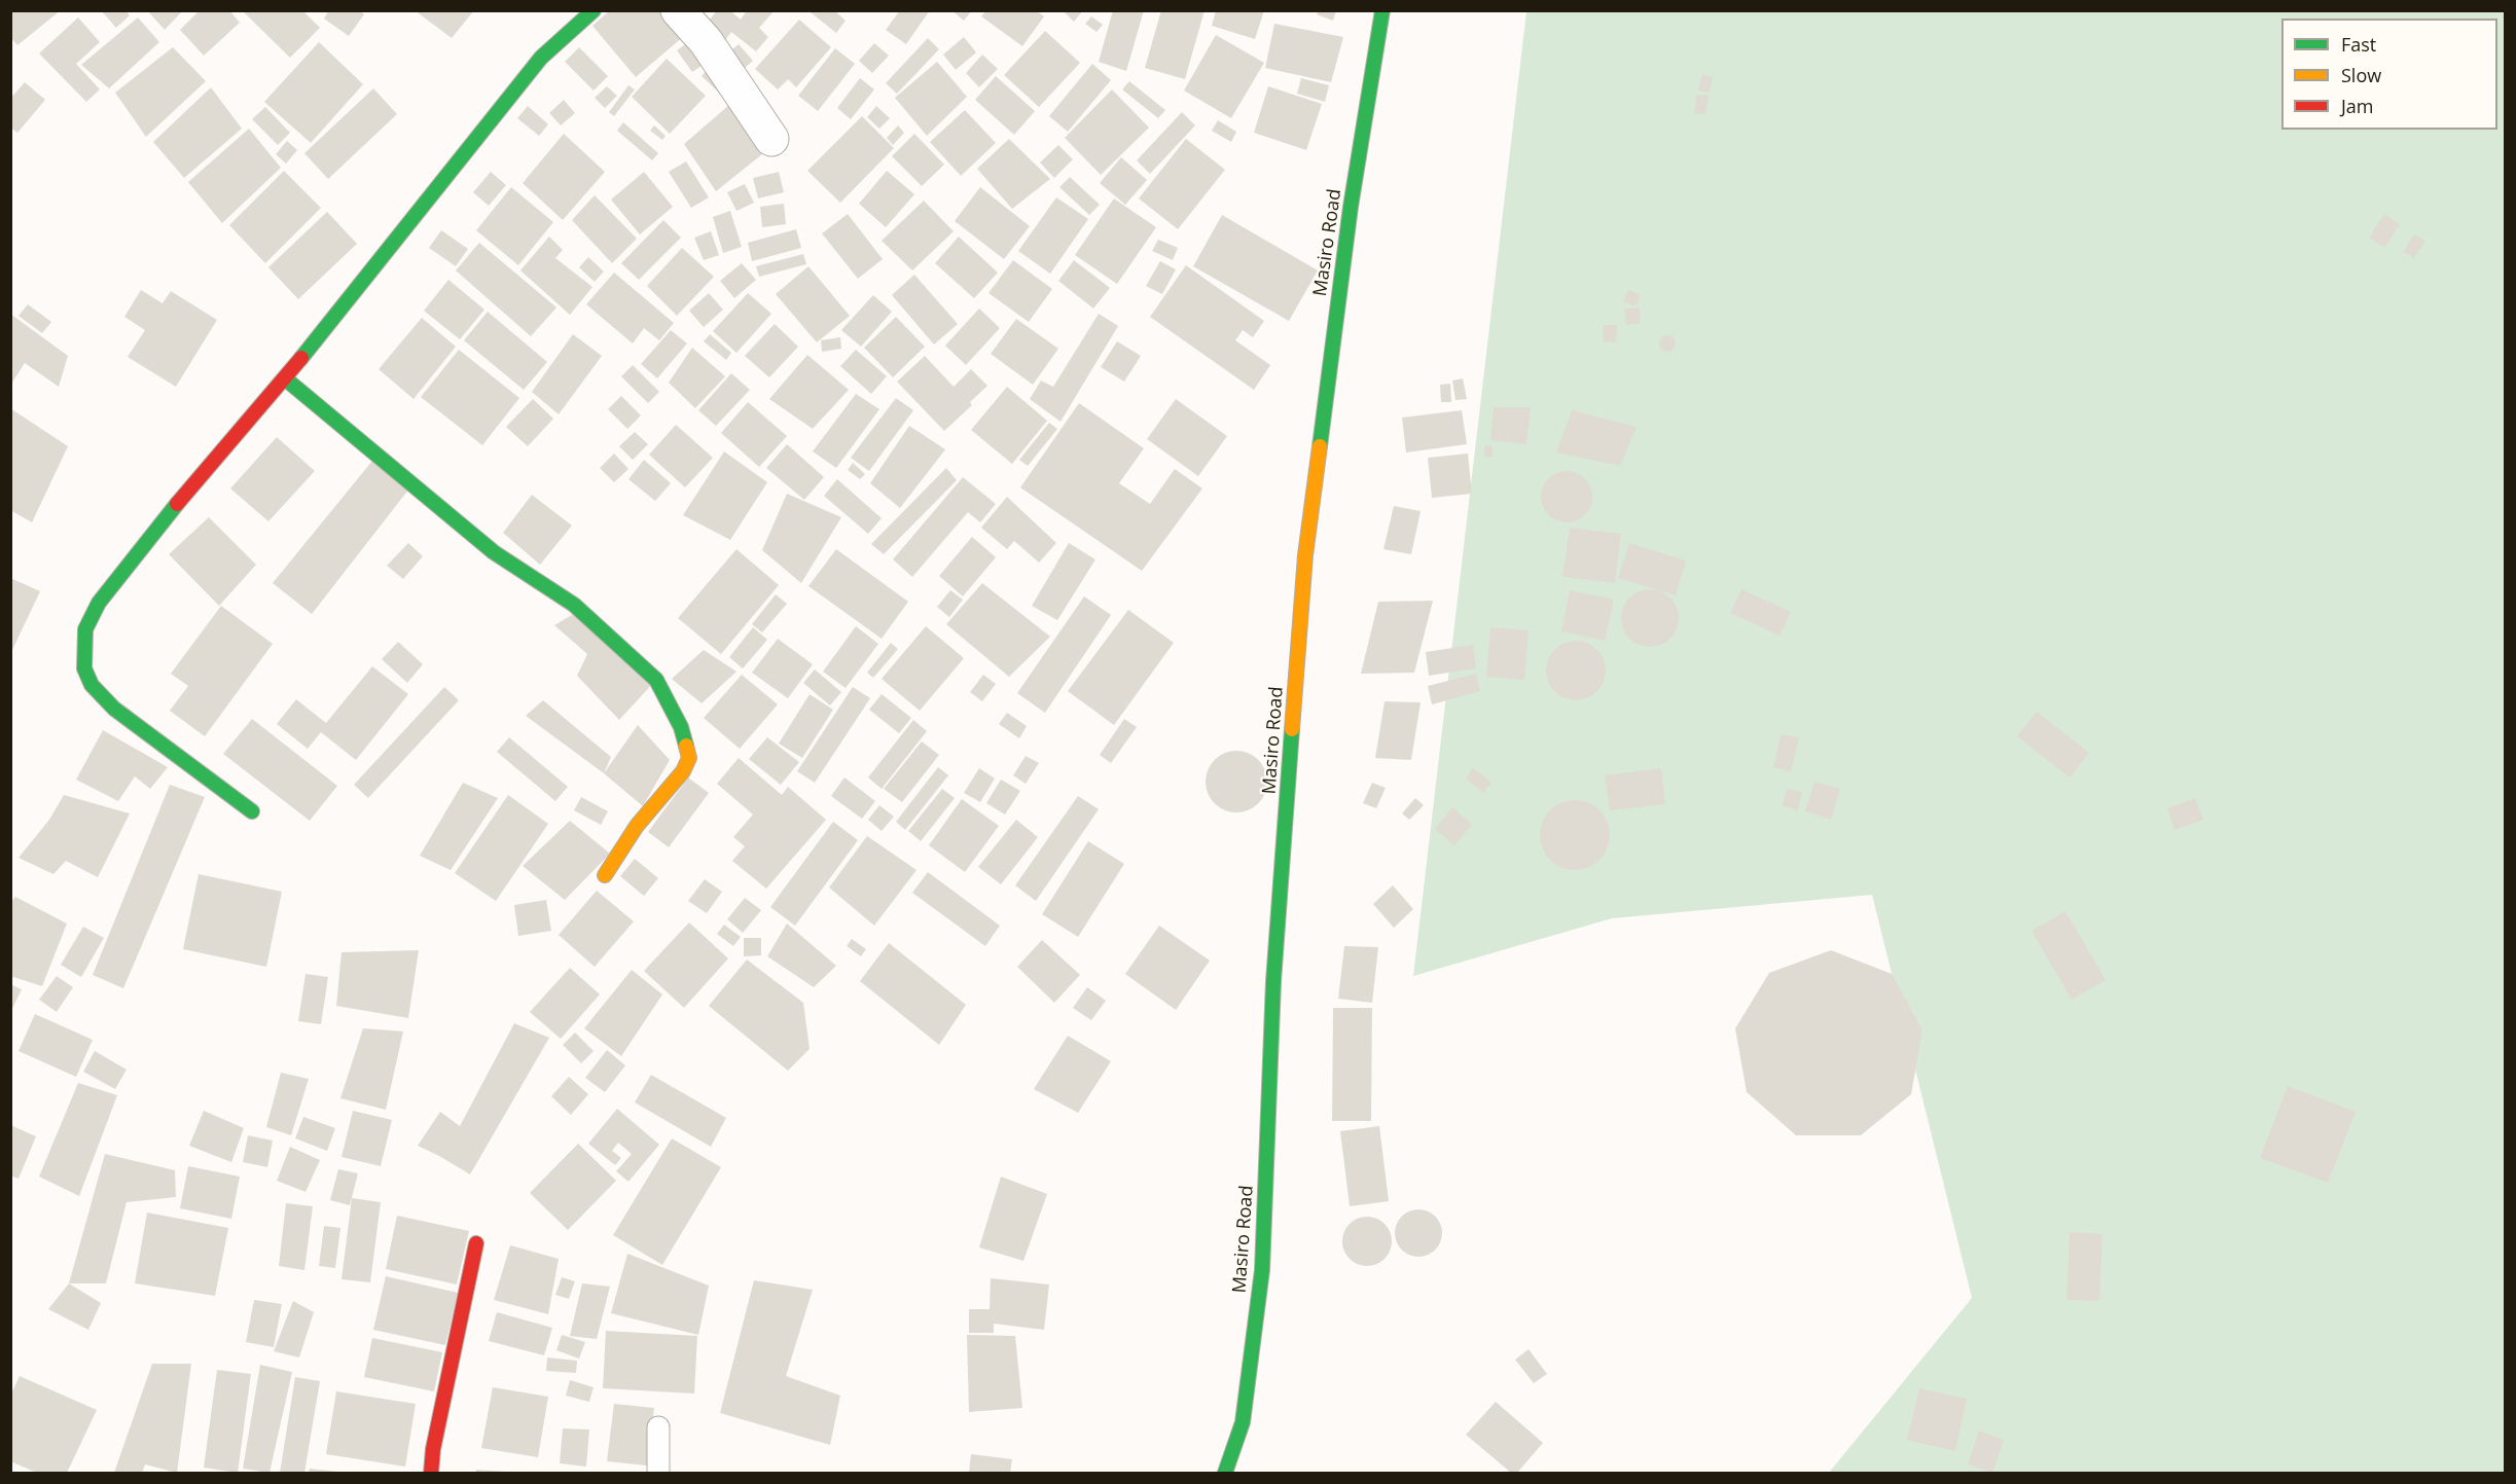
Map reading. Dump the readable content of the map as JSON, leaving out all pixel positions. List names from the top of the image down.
{
  "streets": {
    "street": ["Masiro Road"]
  },
  "legend": ["Fast", "Slow", "Jam"]
}
